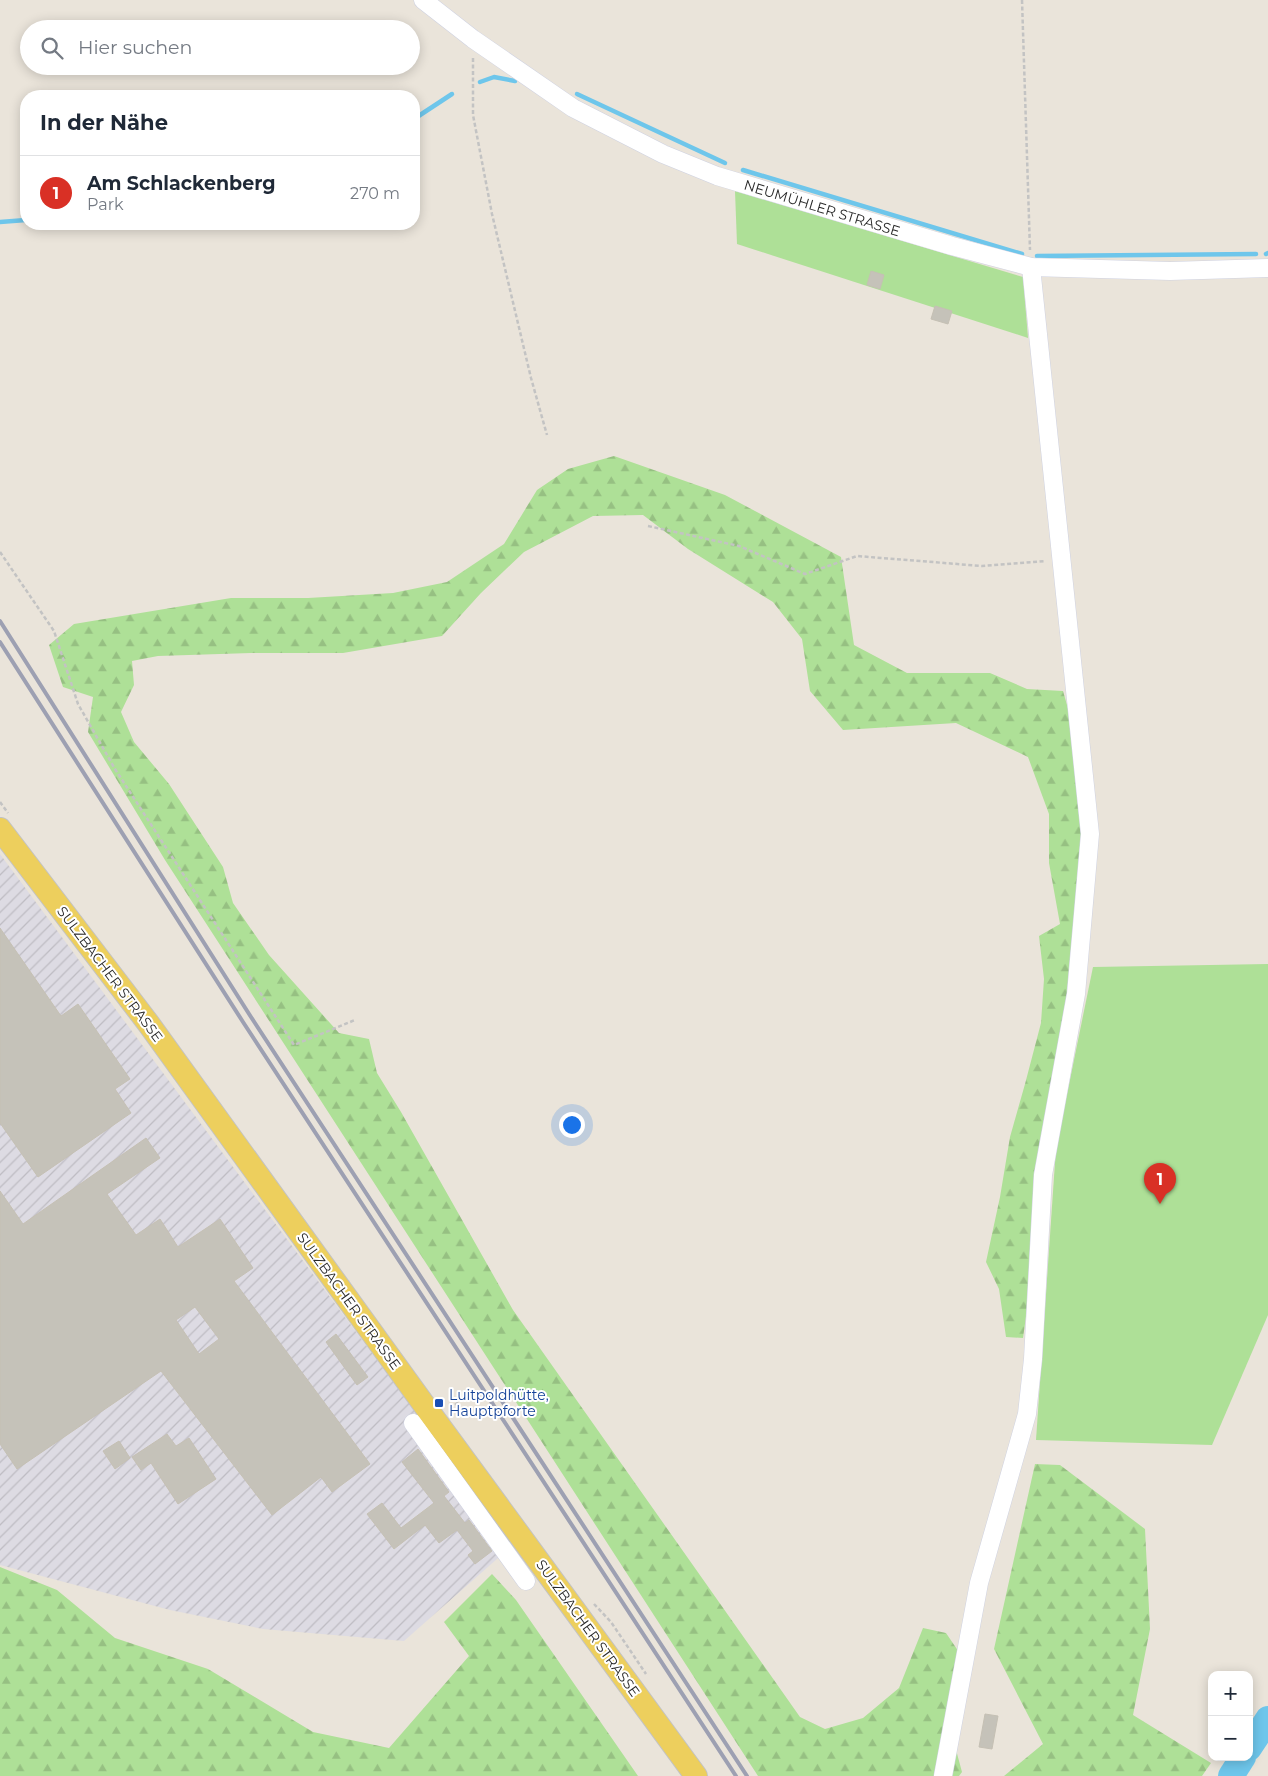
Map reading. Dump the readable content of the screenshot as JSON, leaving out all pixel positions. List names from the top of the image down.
{
  "streets": {
    "main road": ["SULZBACHER STRASSE"],
    "street": ["NEUMÜHLER STRASSE"]
  },
  "places": {
    "transit": ["Luitpoldhütte, Hauptpforte"]
  },
  "page": {
    "search": "Hier suchen",
    "heading": "In der Nähe",
    "list": [
      {
        "mark": "1",
        "name": "Am Schlackenberg",
        "note": "Park",
        "value": "270 m"
      }
    ],
    "pins": "1",
    "map_buttons": ["+", "−"]
  }
}
